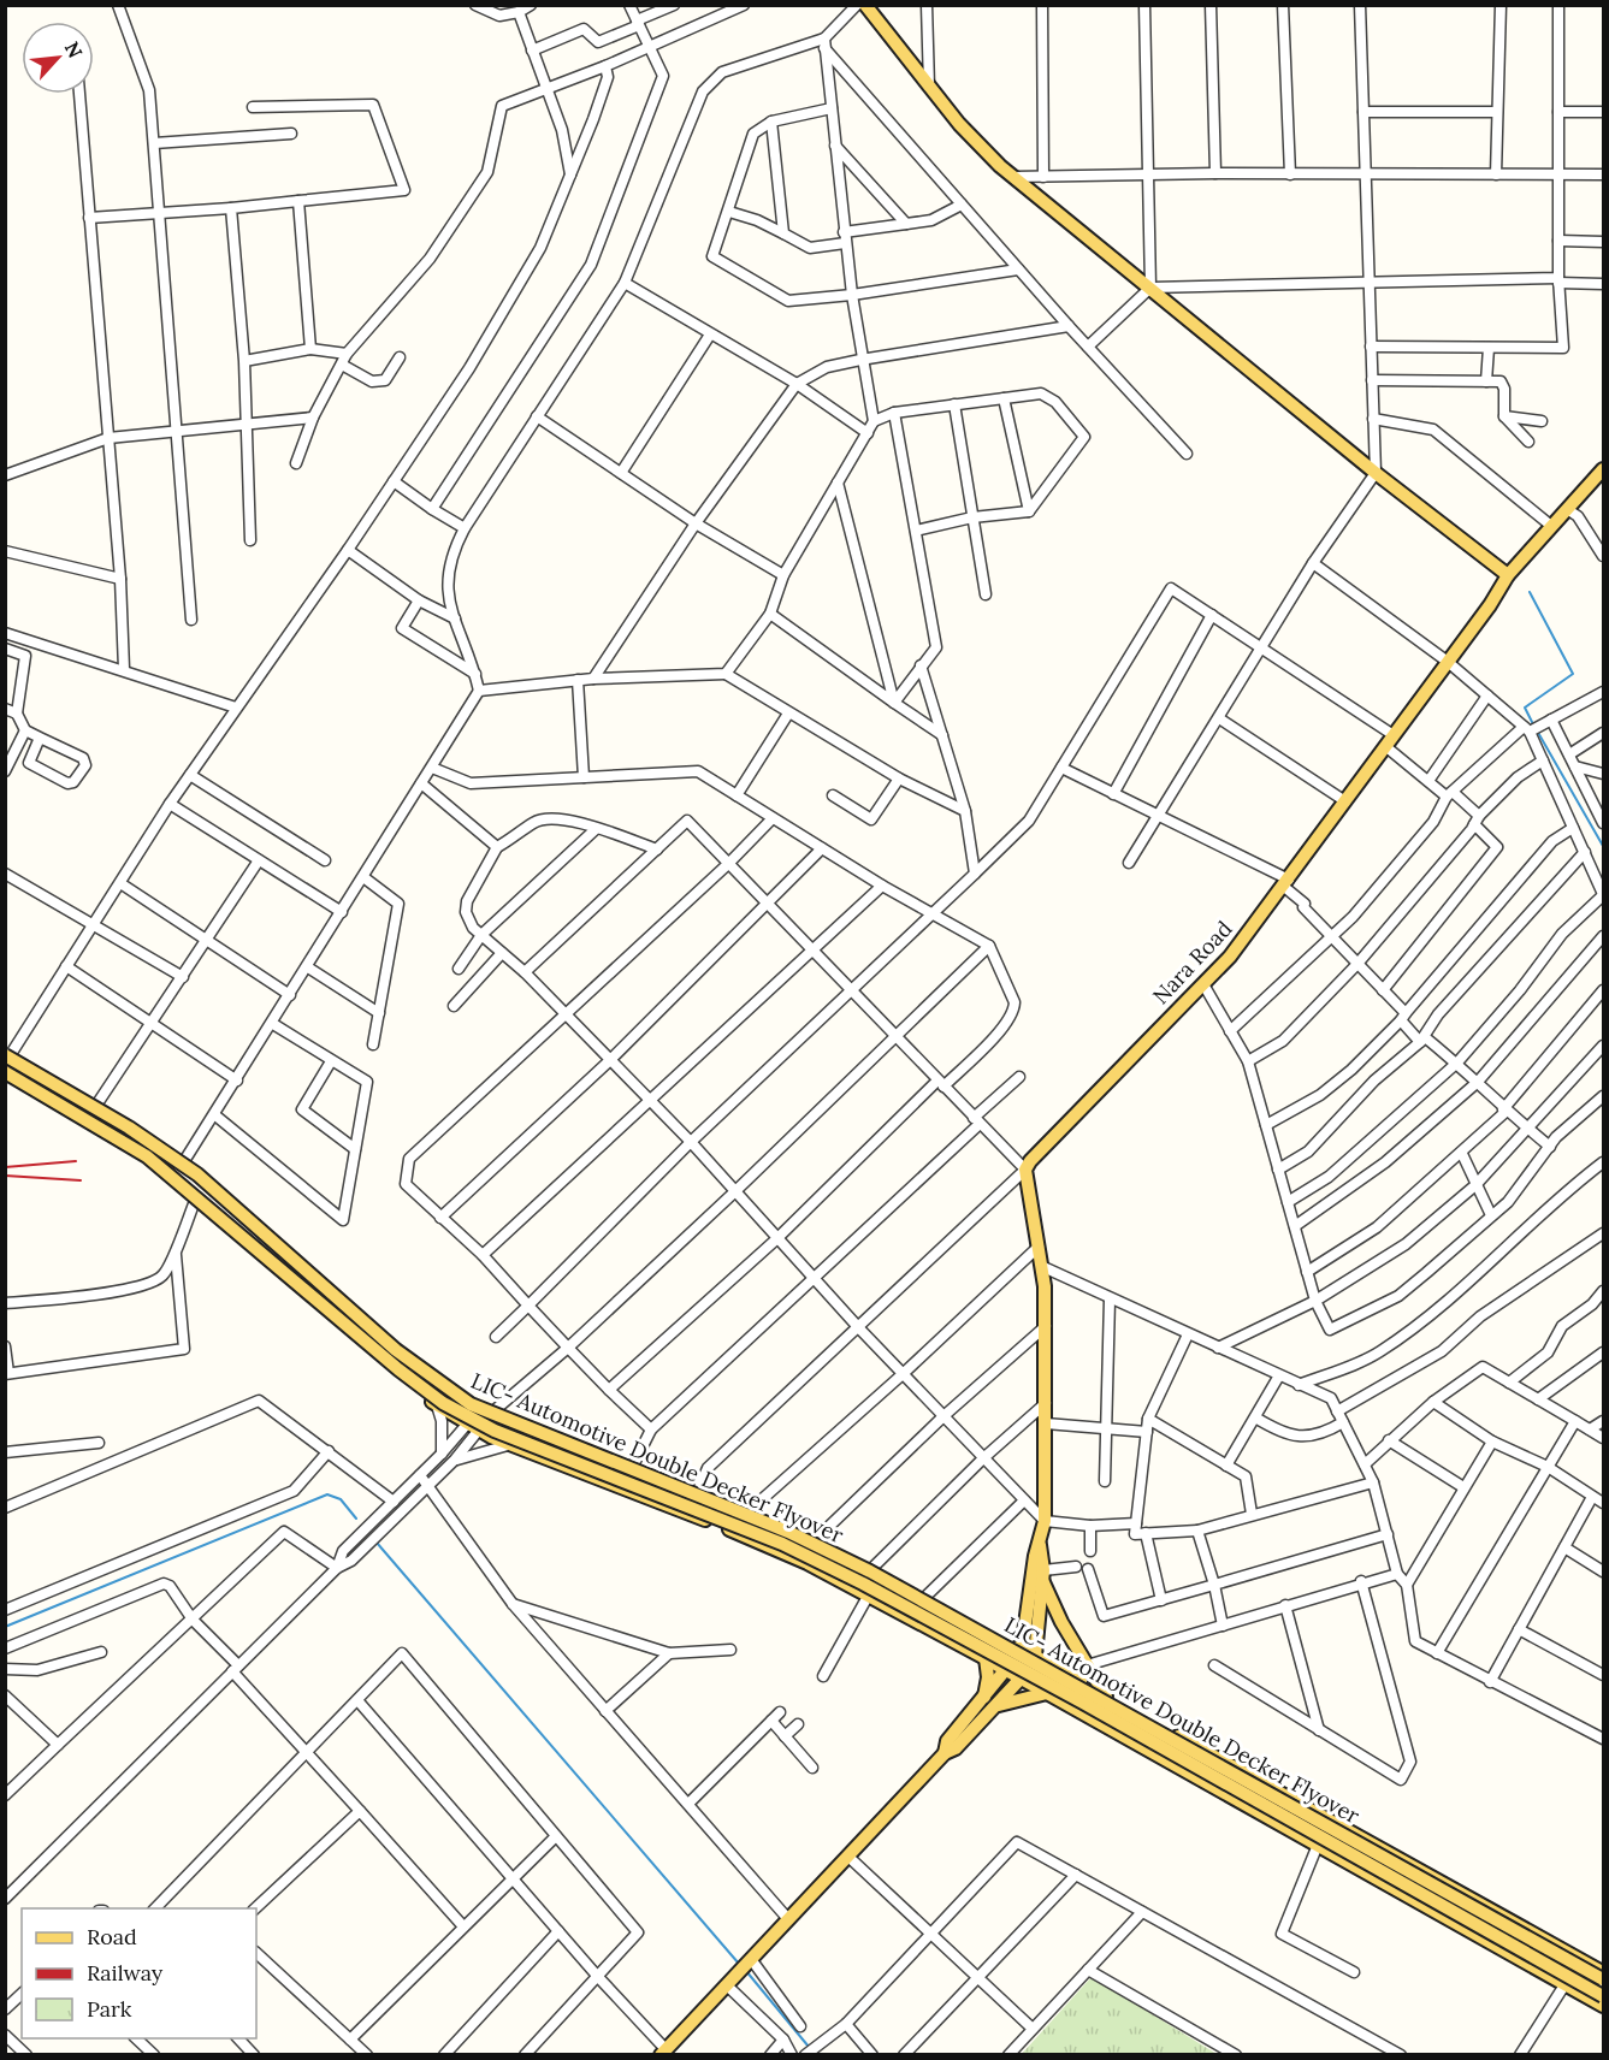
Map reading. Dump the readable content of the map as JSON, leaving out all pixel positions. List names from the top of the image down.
{
  "streets": {
    "main road": ["Nara Road", "LIC- Automotive Double Decker Flyover"]
  },
  "legend": ["Road", "Railway", "Park"],
  "north": "top right"
}
